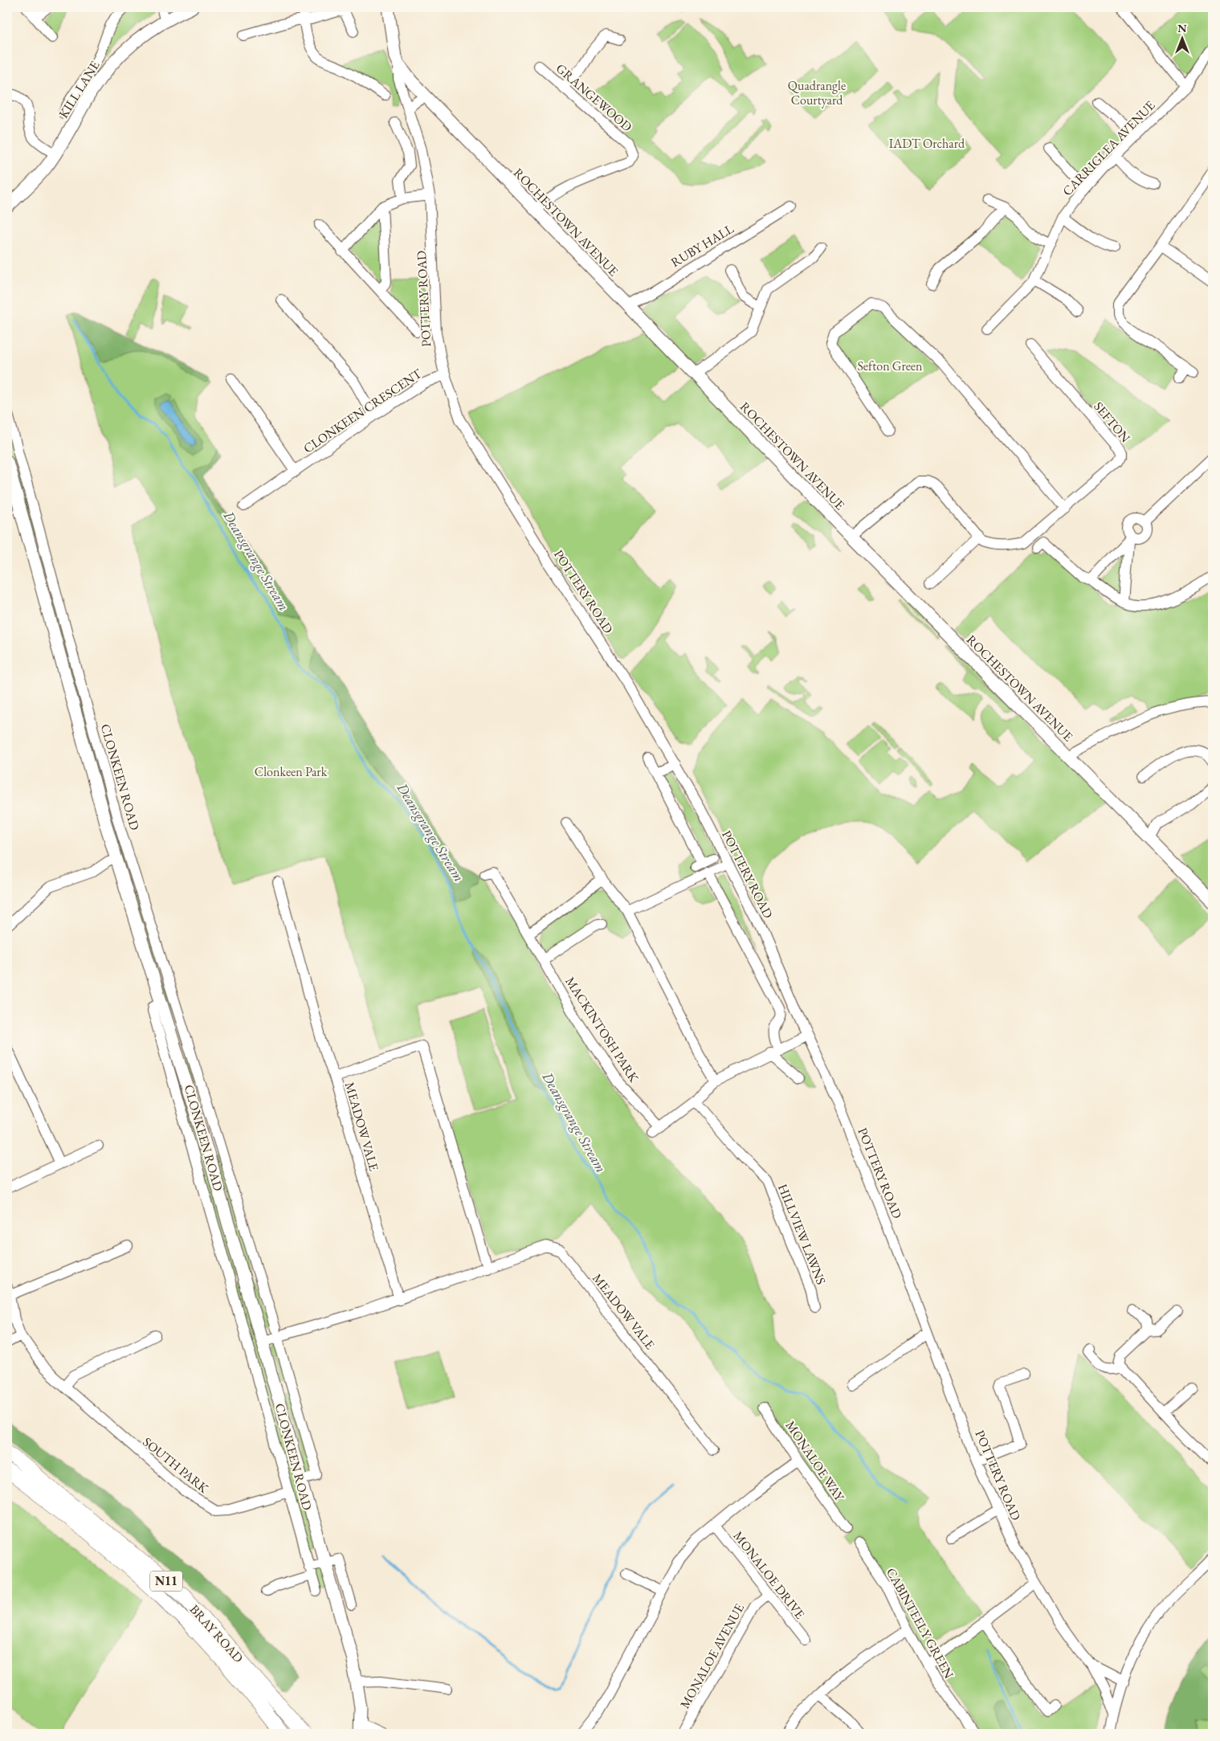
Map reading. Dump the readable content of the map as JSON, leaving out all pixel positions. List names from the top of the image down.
{
  "streets": {
    "highway": ["N11", "BRAY ROAD"],
    "main road": ["KILL LANE", "ROCHESTOWN AVENUE", "CLONKEEN ROAD"],
    "street": [
      "GRANGEWOOD",
      "CARRIGLEA AVENUE",
      "RUBY HALL",
      "POTTERY ROAD",
      "CLONKEEN CRESCENT",
      "SEFTON",
      "MACKINTOSH PARK",
      "MEADOW VALE",
      "HILLVIEW LAWNS",
      "MONALOE WAY",
      "SOUTH PARK",
      "MONALOE DRIVE",
      "CABINTEELY GREEN",
      "MONALOE AVENUE"
    ]
  },
  "crossings": [
    ["GRANGEWOOD", "ROCHESTOWN AVENUE"],
    ["ROCHESTOWN AVENUE", "RUBY HALL"],
    ["ROCHESTOWN AVENUE", "POTTERY ROAD"],
    ["ROCHESTOWN AVENUE", "SEFTON"],
    ["POTTERY ROAD", "CLONKEEN CRESCENT"],
    ["CLONKEEN ROAD", "MEADOW VALE"],
    ["CLONKEEN ROAD", "SOUTH PARK"],
    ["MACKINTOSH PARK", "HILLVIEW LAWNS"],
    ["MONALOE DRIVE", "MONALOE AVENUE"],
    ["N11", "BRAY ROAD"]
  ],
  "water": ["Deansgrange Stream"],
  "parks": [
    "Quadrangle Courtyard",
    "IADT Orchard",
    "Sefton Green",
    "Clonkeen Park"
  ],
  "north": "top"
}
